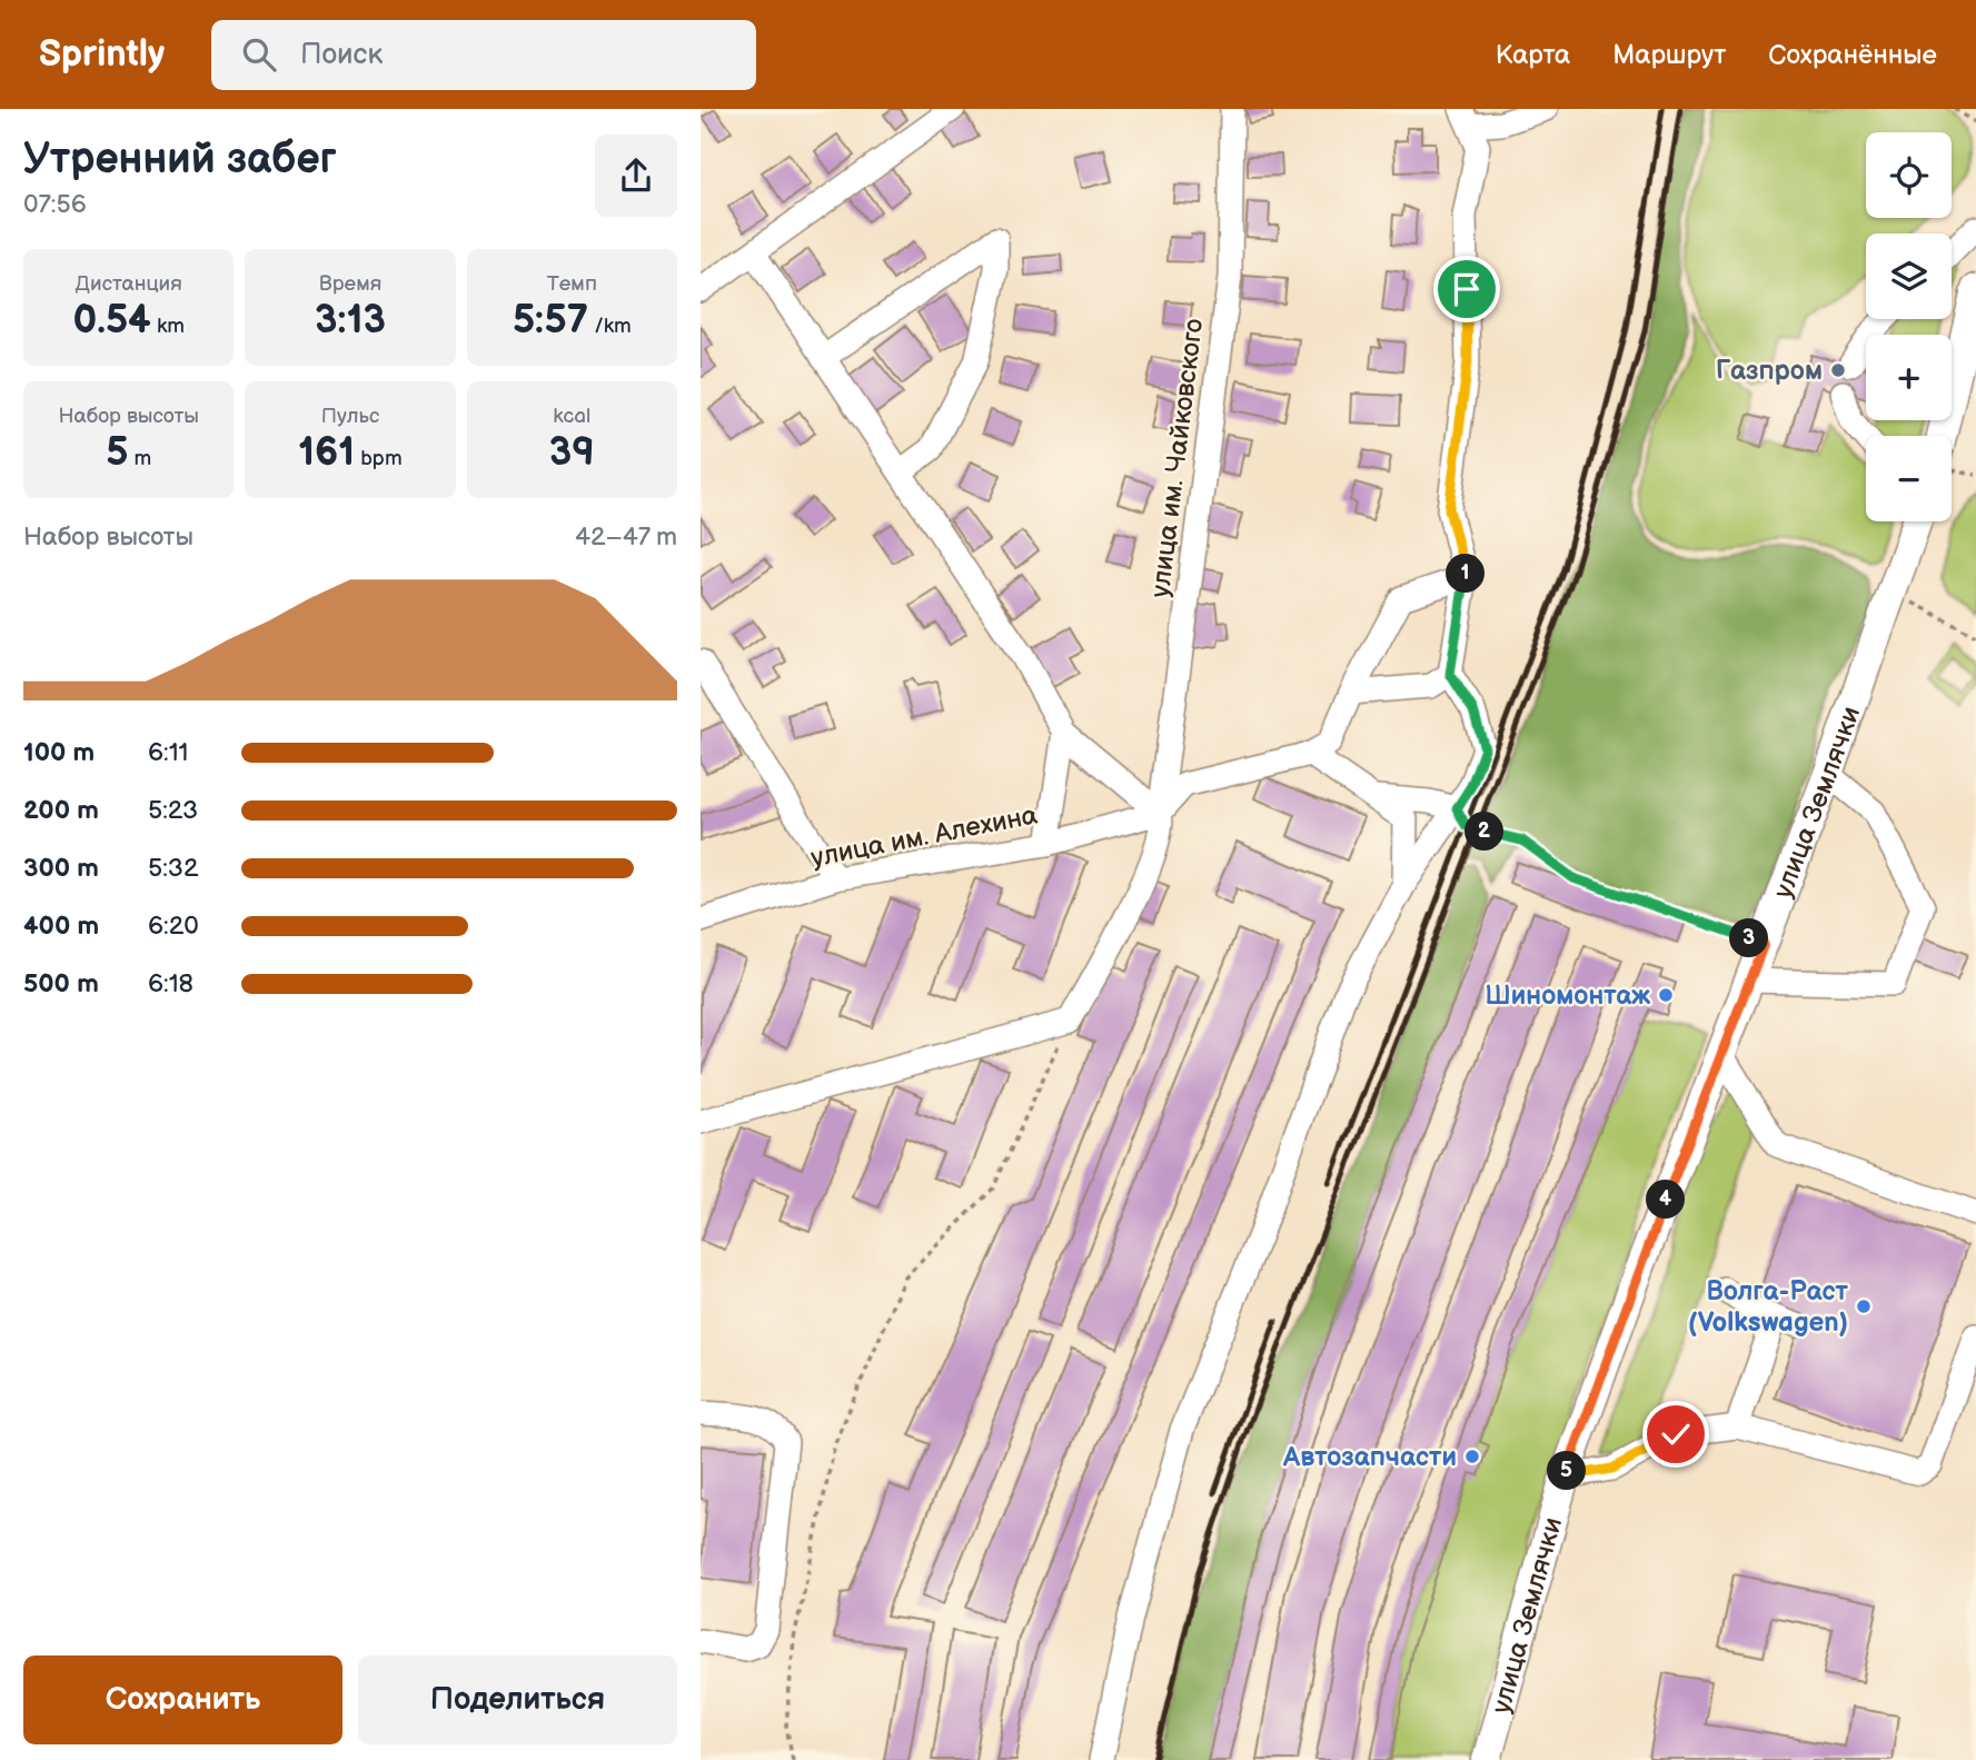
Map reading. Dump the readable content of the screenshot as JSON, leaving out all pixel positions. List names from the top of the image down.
{
  "streets": {
    "main road": ["улица Землячки"],
    "street": ["улица им. Чайковского", "улица им. Алехина"]
  },
  "crossings": [
    ["улица им. Чайковского", "улица им. Алехина"]
  ],
  "places": [
    "Газпром",
    "Шиномонтаж",
    "Волга-Раст (Volkswagen)",
    "Автозапчасти"
  ],
  "page": {
    "header": "Sprintly",
    "search": "Поиск",
    "nav": ["Карта", "Маршрут", "Сохранённые"],
    "heading": ["Утренний забег", "07:56"],
    "map_buttons": ["+", "−"],
    "stats": [
      ["Дистанция", "0.54 km"],
      ["Время", "3:13"],
      ["Темп", "5:57 /km"],
      ["Набор высоты", "5 m"],
      ["Пульс", "161 bpm"],
      ["kcal", "39"]
    ],
    "chart": ["Набор высоты", "42–47 m"],
    "pins": [
      "1",
      "2",
      "3",
      "4",
      "5"
    ],
    "list": [
      {
        "name": "100 m",
        "note": "6:11"
      },
      {
        "name": "200 m",
        "note": "5:23"
      },
      {
        "name": "300 m",
        "note": "5:32"
      },
      {
        "name": "400 m",
        "note": "6:20"
      },
      {
        "name": "500 m",
        "note": "6:18"
      }
    ],
    "buttons": ["Сохранить", "Поделиться"]
  }
}
